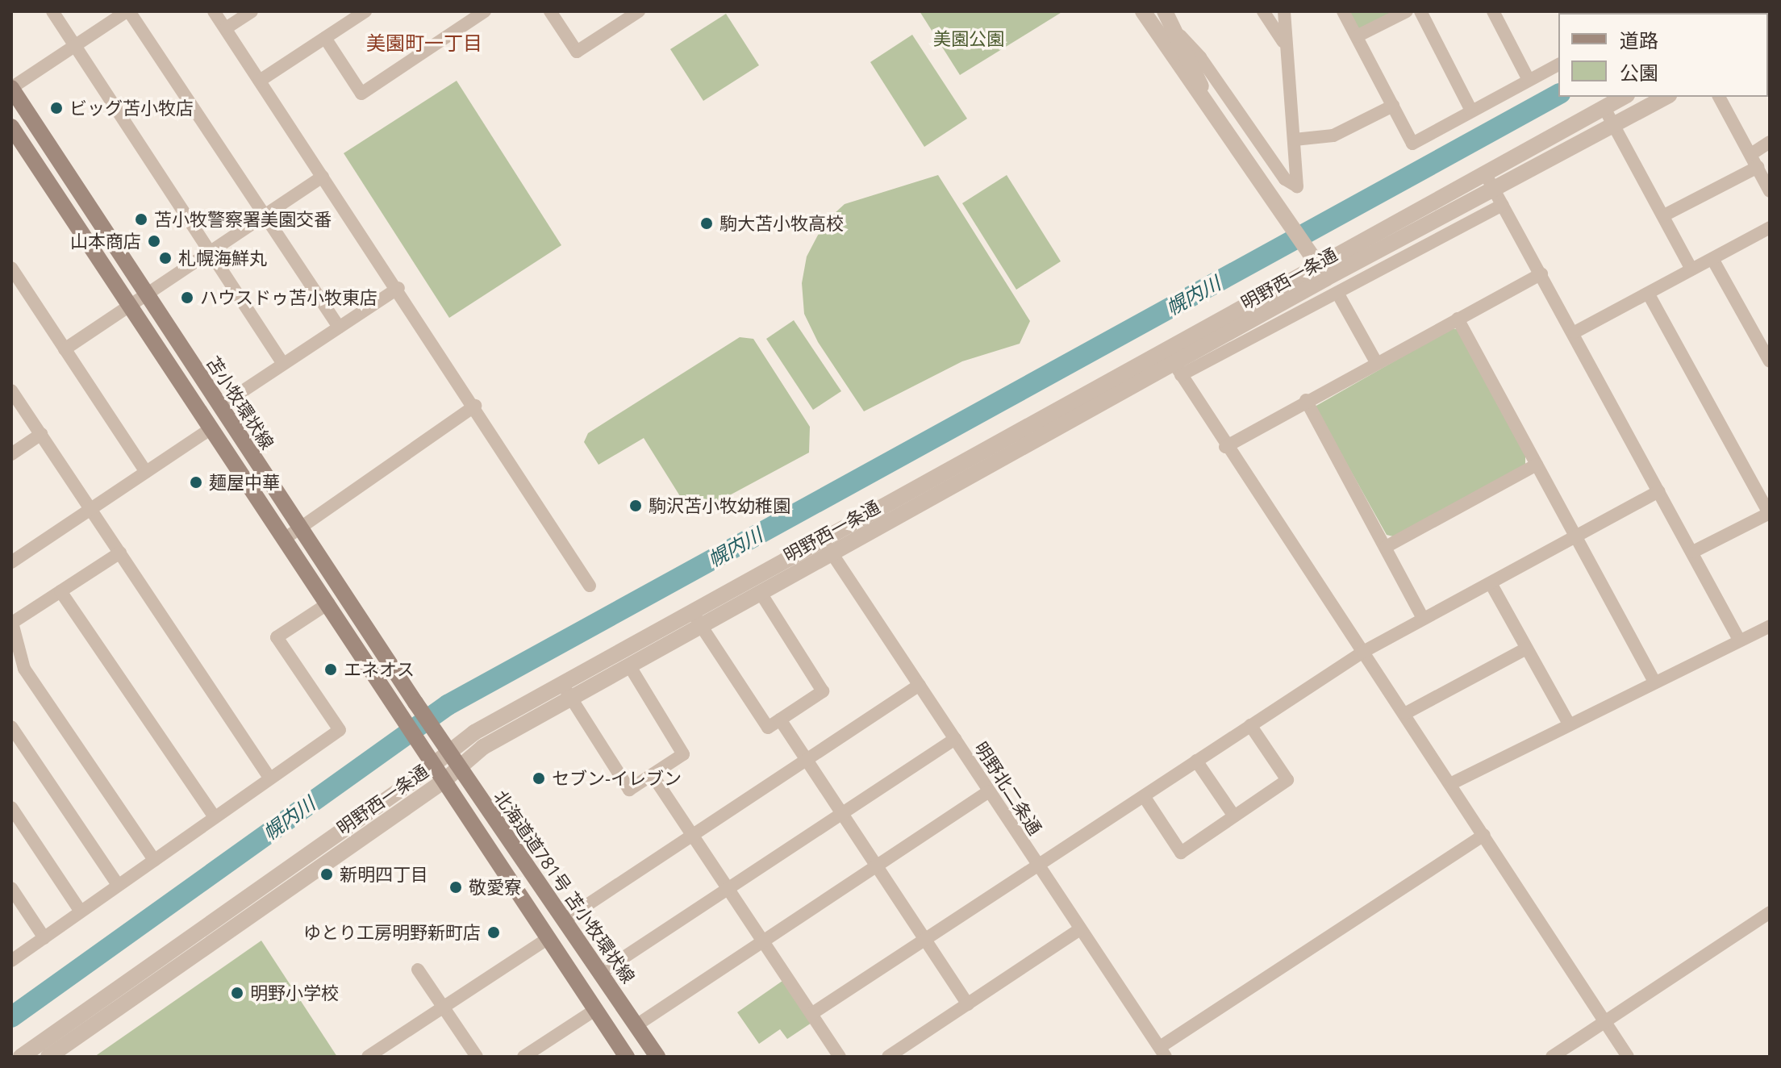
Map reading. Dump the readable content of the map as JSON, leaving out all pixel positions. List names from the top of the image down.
{
  "streets": {
    "main road": ["苫小牧環状線", "北海道道781号 苫小牧環状線"],
    "street": ["明野西一条通", "明野北二条通"]
  },
  "crossings": [
    ["明野西一条通", "苫小牧環状線"],
    ["明野西一条通", "明野北二条通"],
    ["明野西一条通", "北海道道781号 苫小牧環状線"],
    ["苫小牧環状線", "北海道道781号 苫小牧環状線"]
  ],
  "districts": ["美園町一丁目"],
  "water": ["幌内川"],
  "parks": ["美園公園"],
  "places": [
    "ビッグ苫小牧店",
    "苫小牧警察署美園交番",
    "駒大苫小牧高校",
    "山本商店",
    "札幌海鮮丸",
    "ハウスドゥ苫小牧東店",
    "麺屋中華",
    "駒沢苫小牧幼稚園",
    "エネオス",
    "セブン-イレブン",
    "新明四丁目",
    "敬愛寮",
    "ゆとり工房明野新町店",
    "明野小学校"
  ],
  "legend": ["道路", "公園"]
}
